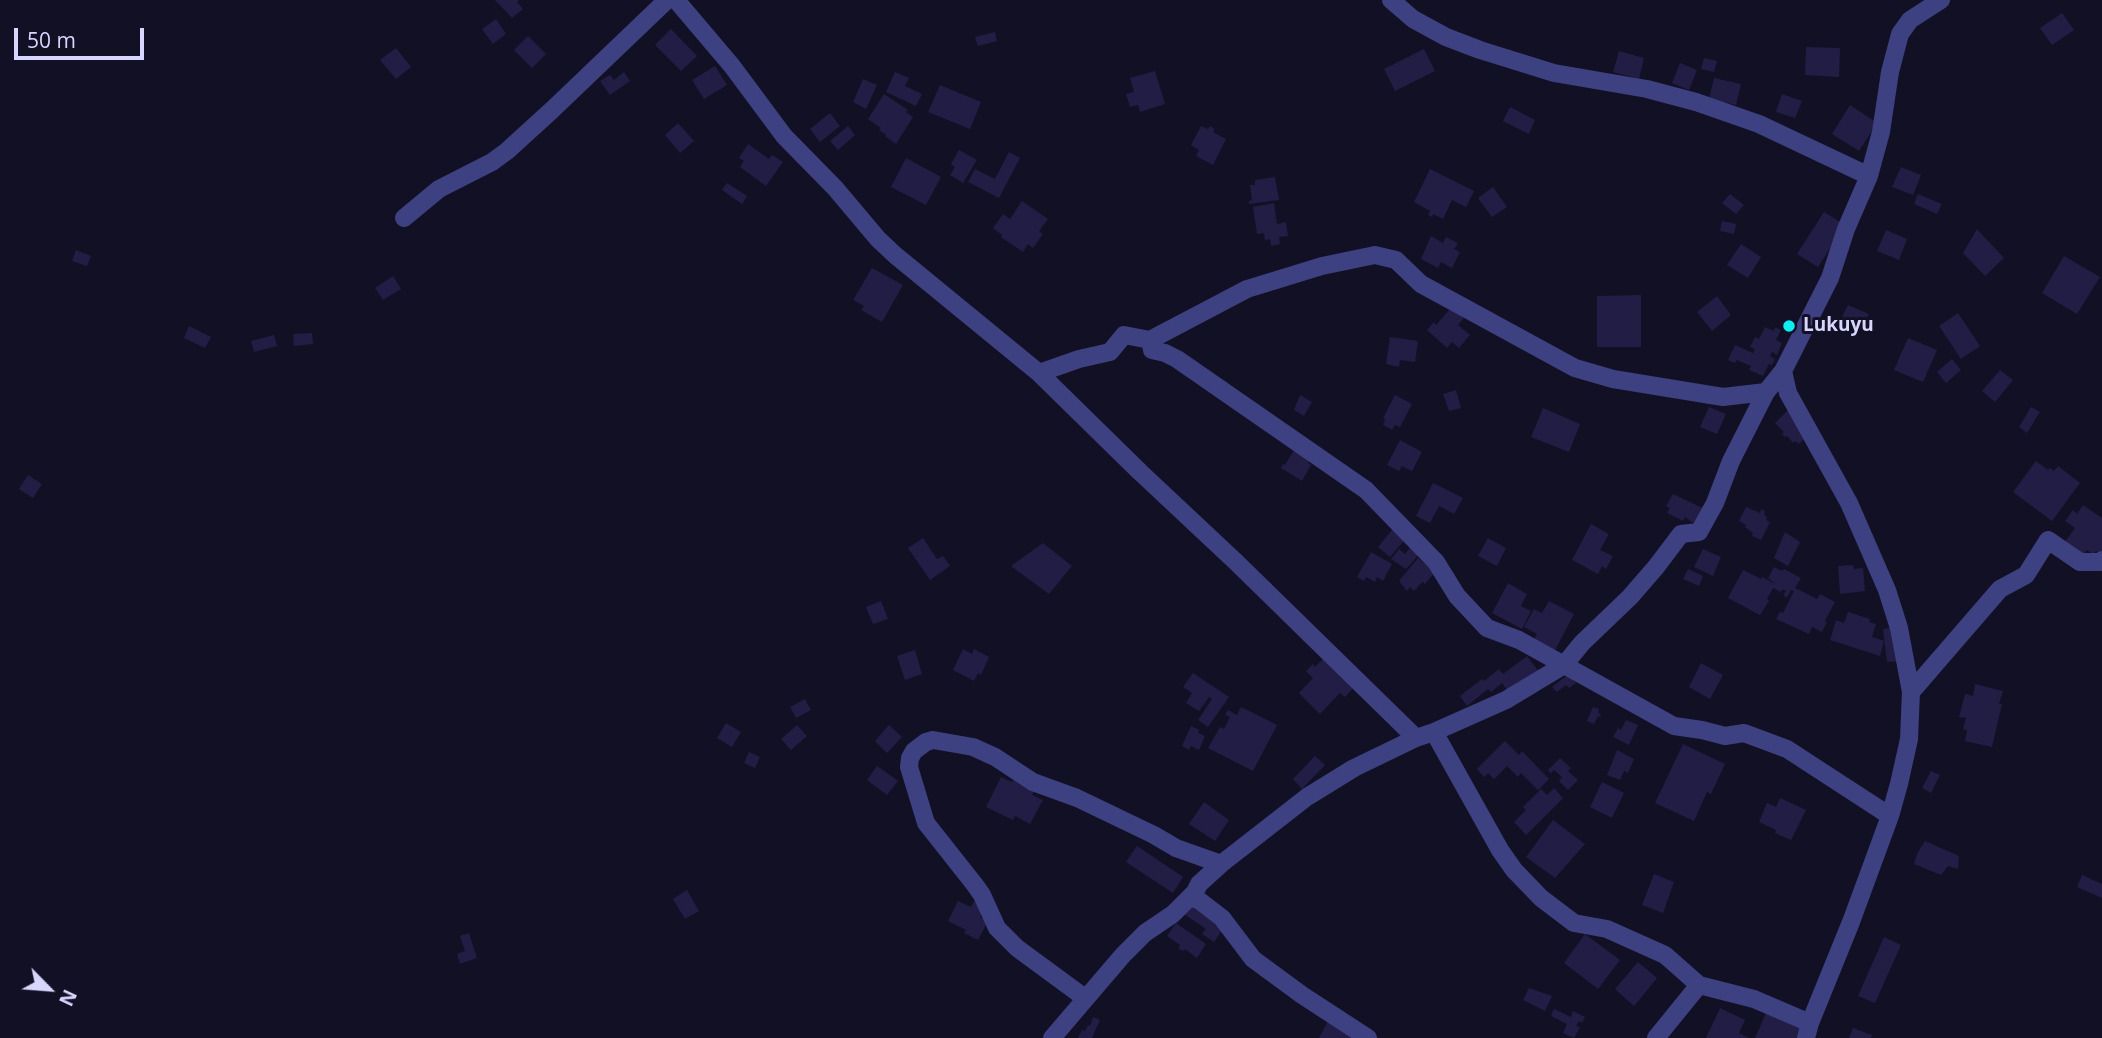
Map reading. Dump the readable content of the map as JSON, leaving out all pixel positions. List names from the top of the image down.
{
  "places": ["Lukuyu"],
  "scale_bar": "50 m",
  "north": "bottom right"
}
